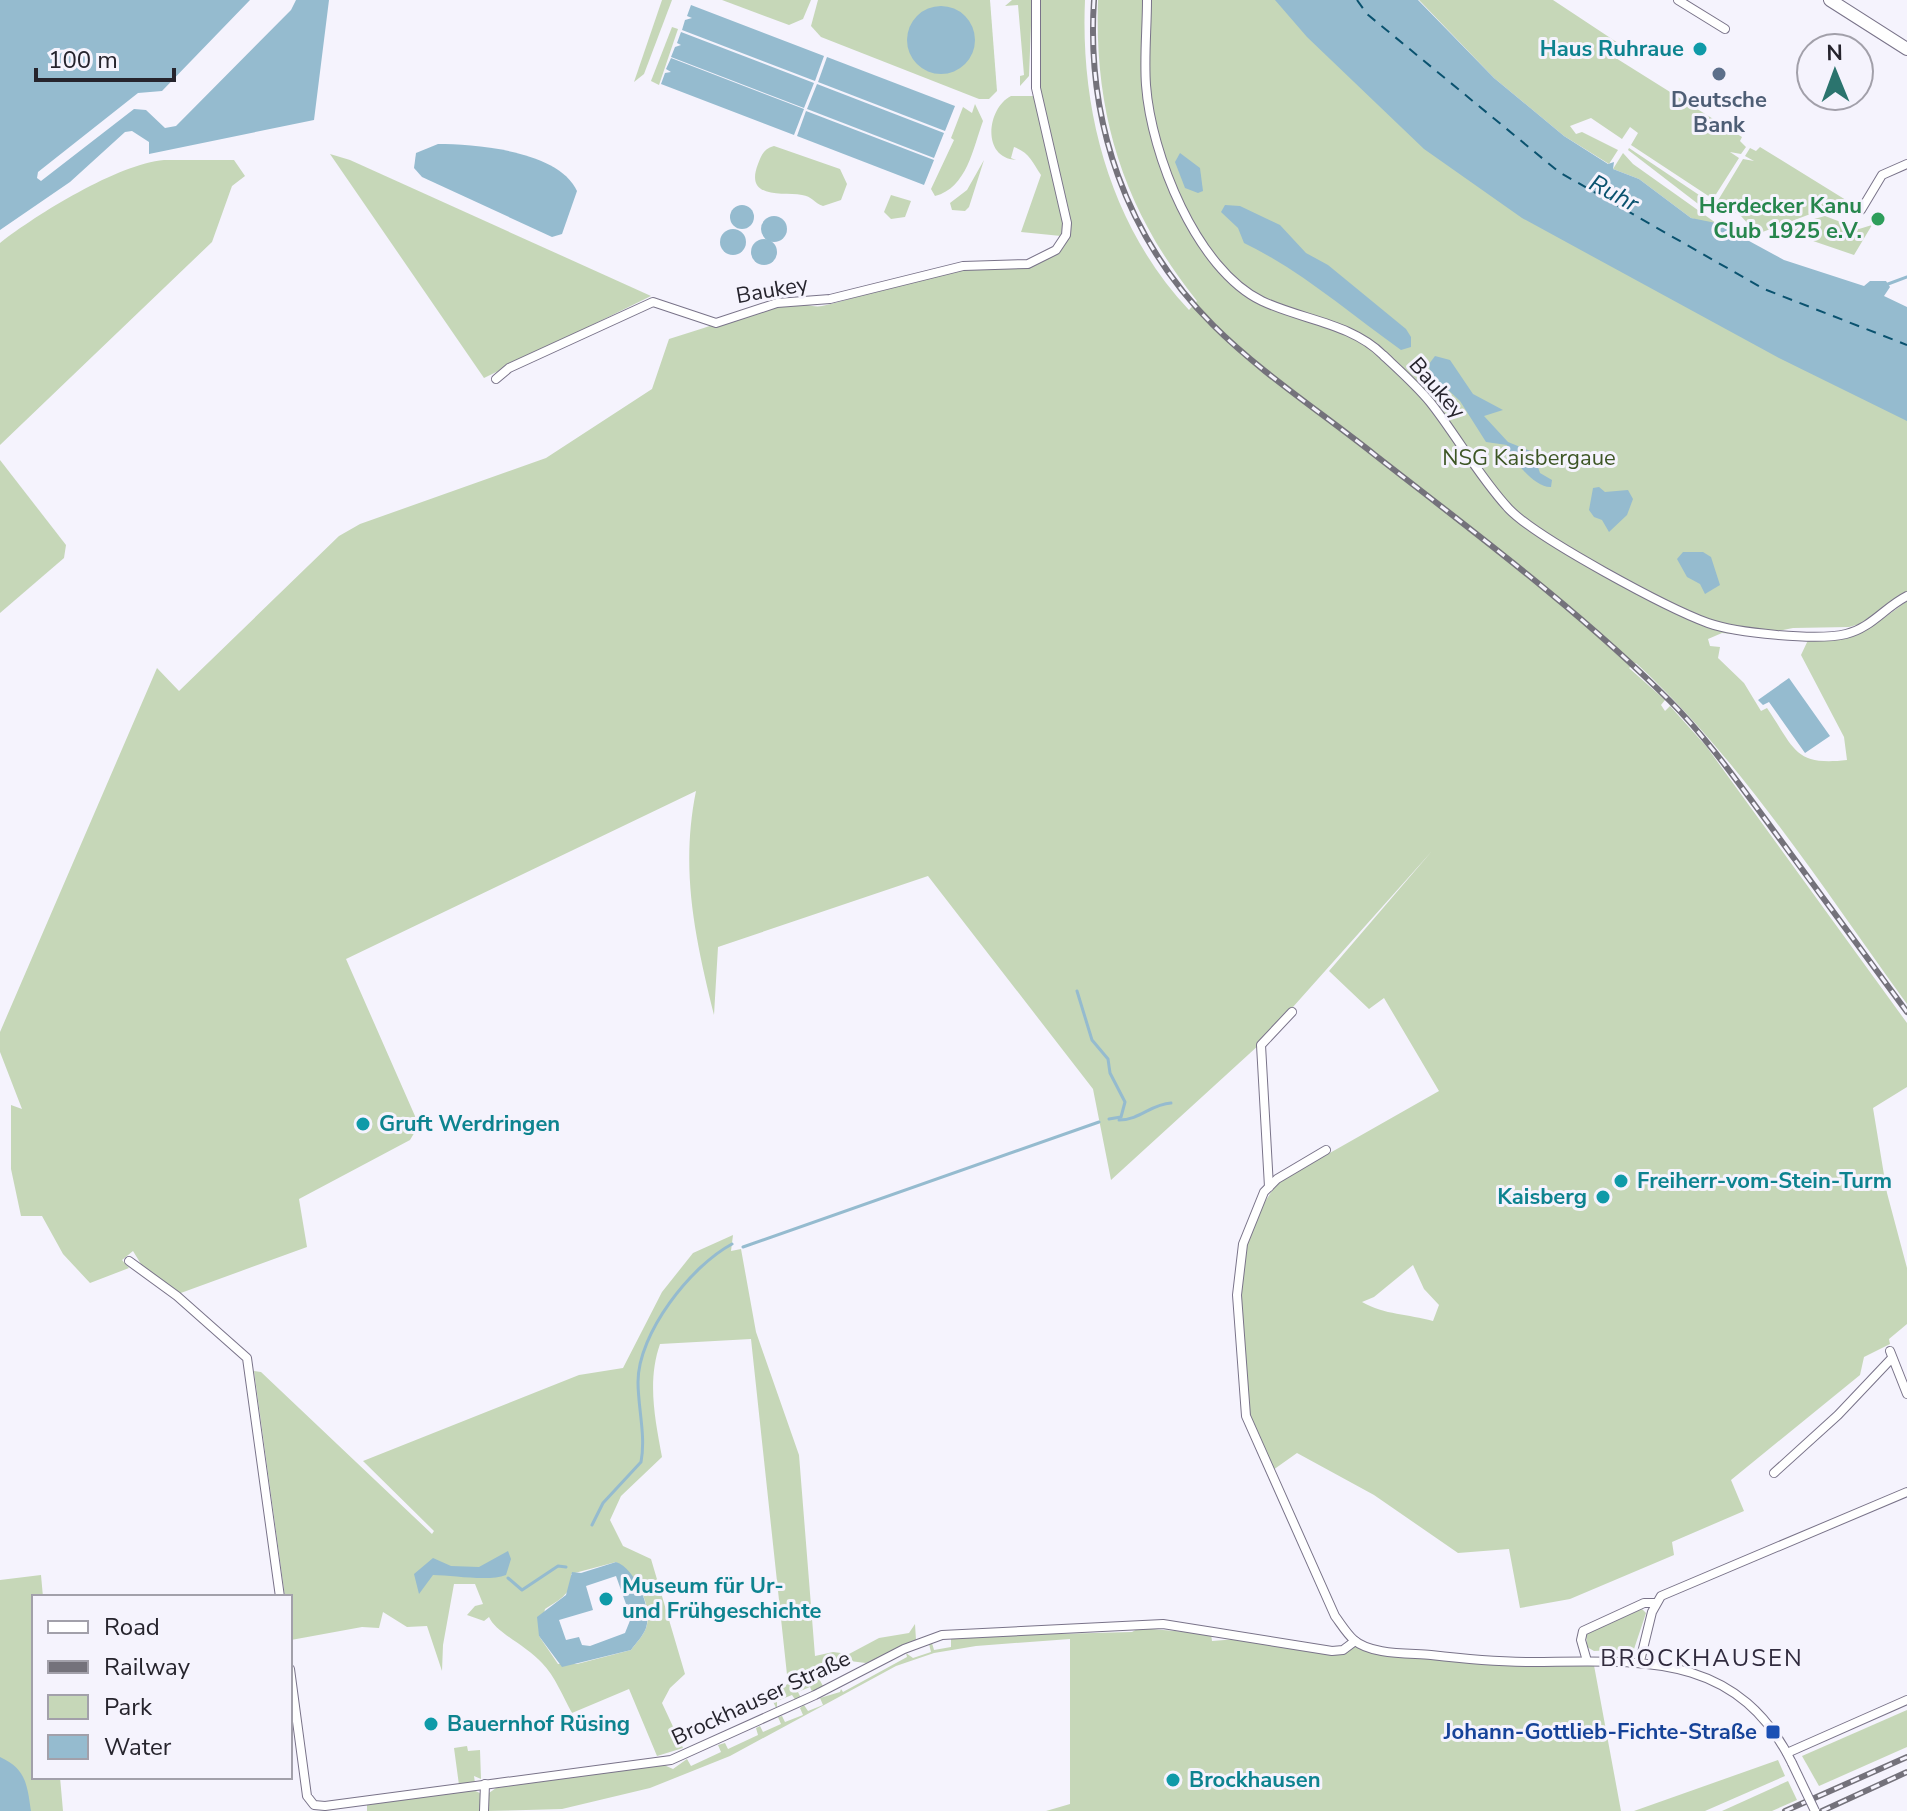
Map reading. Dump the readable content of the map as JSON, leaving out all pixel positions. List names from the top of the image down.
{
  "streets": {
    "street": ["Baukey", "Brockhauser Straße"]
  },
  "districts": ["BROCKHAUSEN"],
  "water": ["Ruhr"],
  "parks": ["NSG Kaisbergaue"],
  "places": {
    "other": [
      "Haus Ruhraue",
      "Deutsche Bank",
      "Herdecker Kanu Club 1925 e.V.",
      "Gruft Werdringen",
      "Freiherr-vom-Stein-Turm",
      "Kaisberg",
      "Museum für Ur- und Frühgeschichte",
      "Bauernhof Rüsing",
      "Brockhausen"
    ],
    "transit": ["Johann-Gottlieb-Fichte-Straße"]
  },
  "legend": [
    "Road",
    "Railway",
    "Park",
    "Water"
  ],
  "scale_bar": "100 m",
  "north": "top"
}
